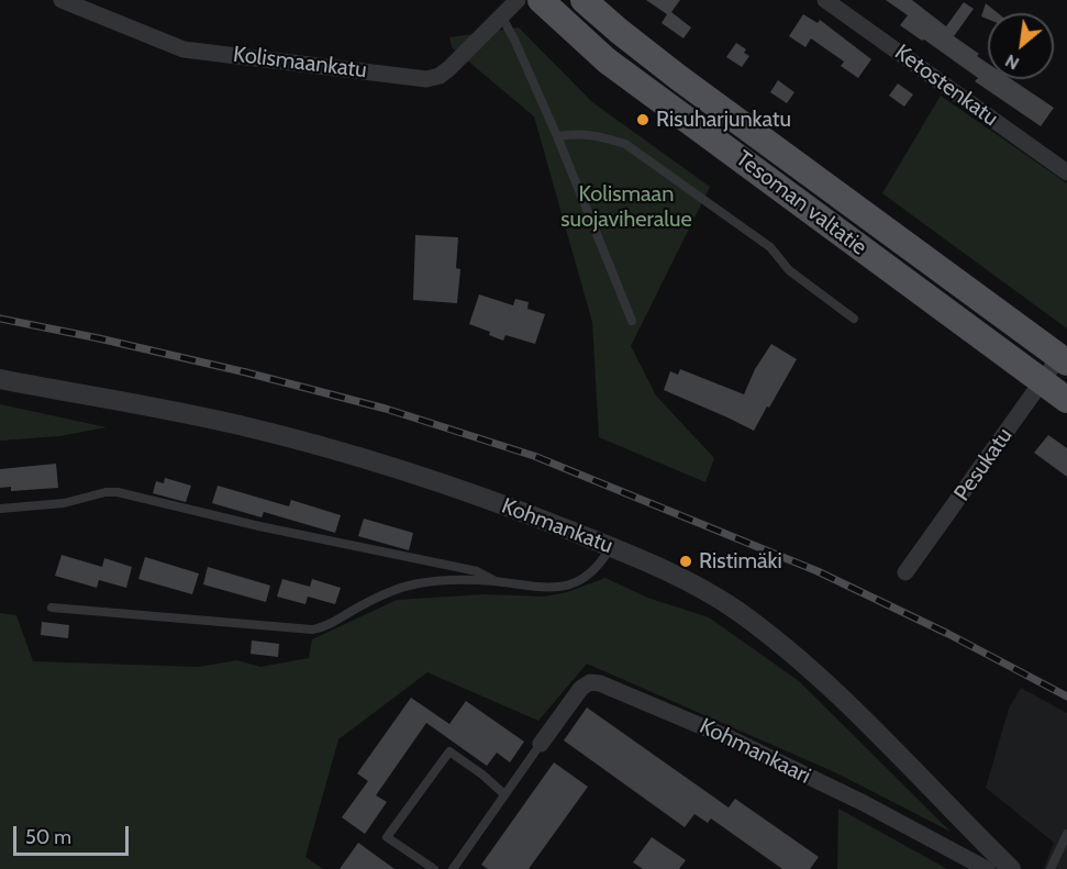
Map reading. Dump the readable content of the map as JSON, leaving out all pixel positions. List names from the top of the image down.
{
  "streets": {
    "main road": ["Tesoman valtatie"],
    "street": [
      "Kolismaankatu",
      "Ketostenkatu",
      "Pesukatu",
      "Kohmankatu",
      "Kohmankaari"
    ]
  },
  "crossings": [
    ["Tesoman valtatie", "Pesukatu"]
  ],
  "parks": ["Kolismaan suojaviheralue"],
  "places": ["Risuharjunkatu", "Ristimäki"],
  "scale_bar": "50 m",
  "north": "bottom left"
}
